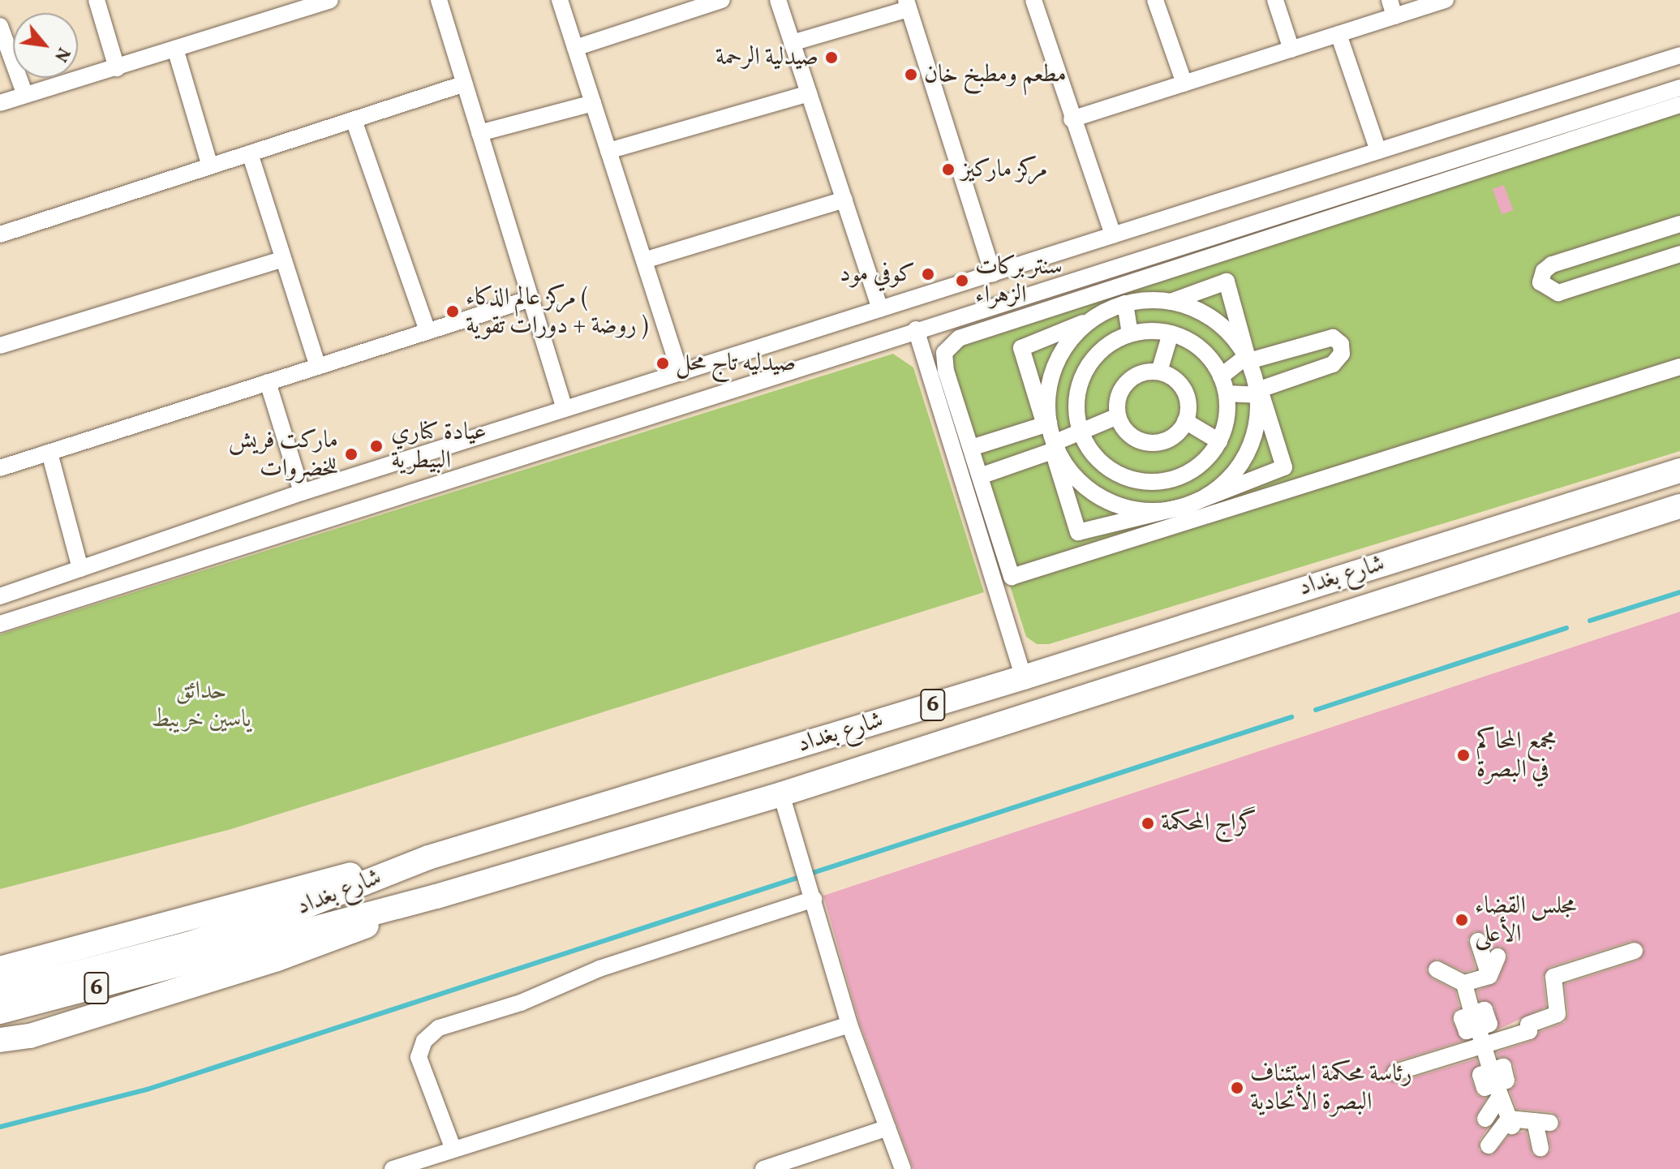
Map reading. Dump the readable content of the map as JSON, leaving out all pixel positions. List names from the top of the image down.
{
  "streets": {
    "highway": ["شارع بغداد", "6"]
  },
  "parks": ["حدائق ياسين خريبط"],
  "places": [
    "صيدلية الرحمة",
    "مطعم ومطبخ خان",
    "مركز ماركيز",
    "كوفي مود",
    "سنتر بركات الزهراء",
    "مركز عالم الذكاء ( روضة + دورات تقوية )",
    "صيدليه تاج محل",
    "عيادة كناري البيطرية",
    "ماركت فريش للخضروات",
    "مجمع المحاكم في البصرة",
    "گراج المحكمة",
    "مجلس القضاء الأعلى",
    "رئاسة محكمة استئناف البصرة الأتحادية"
  ],
  "north": "bottom right"
}
